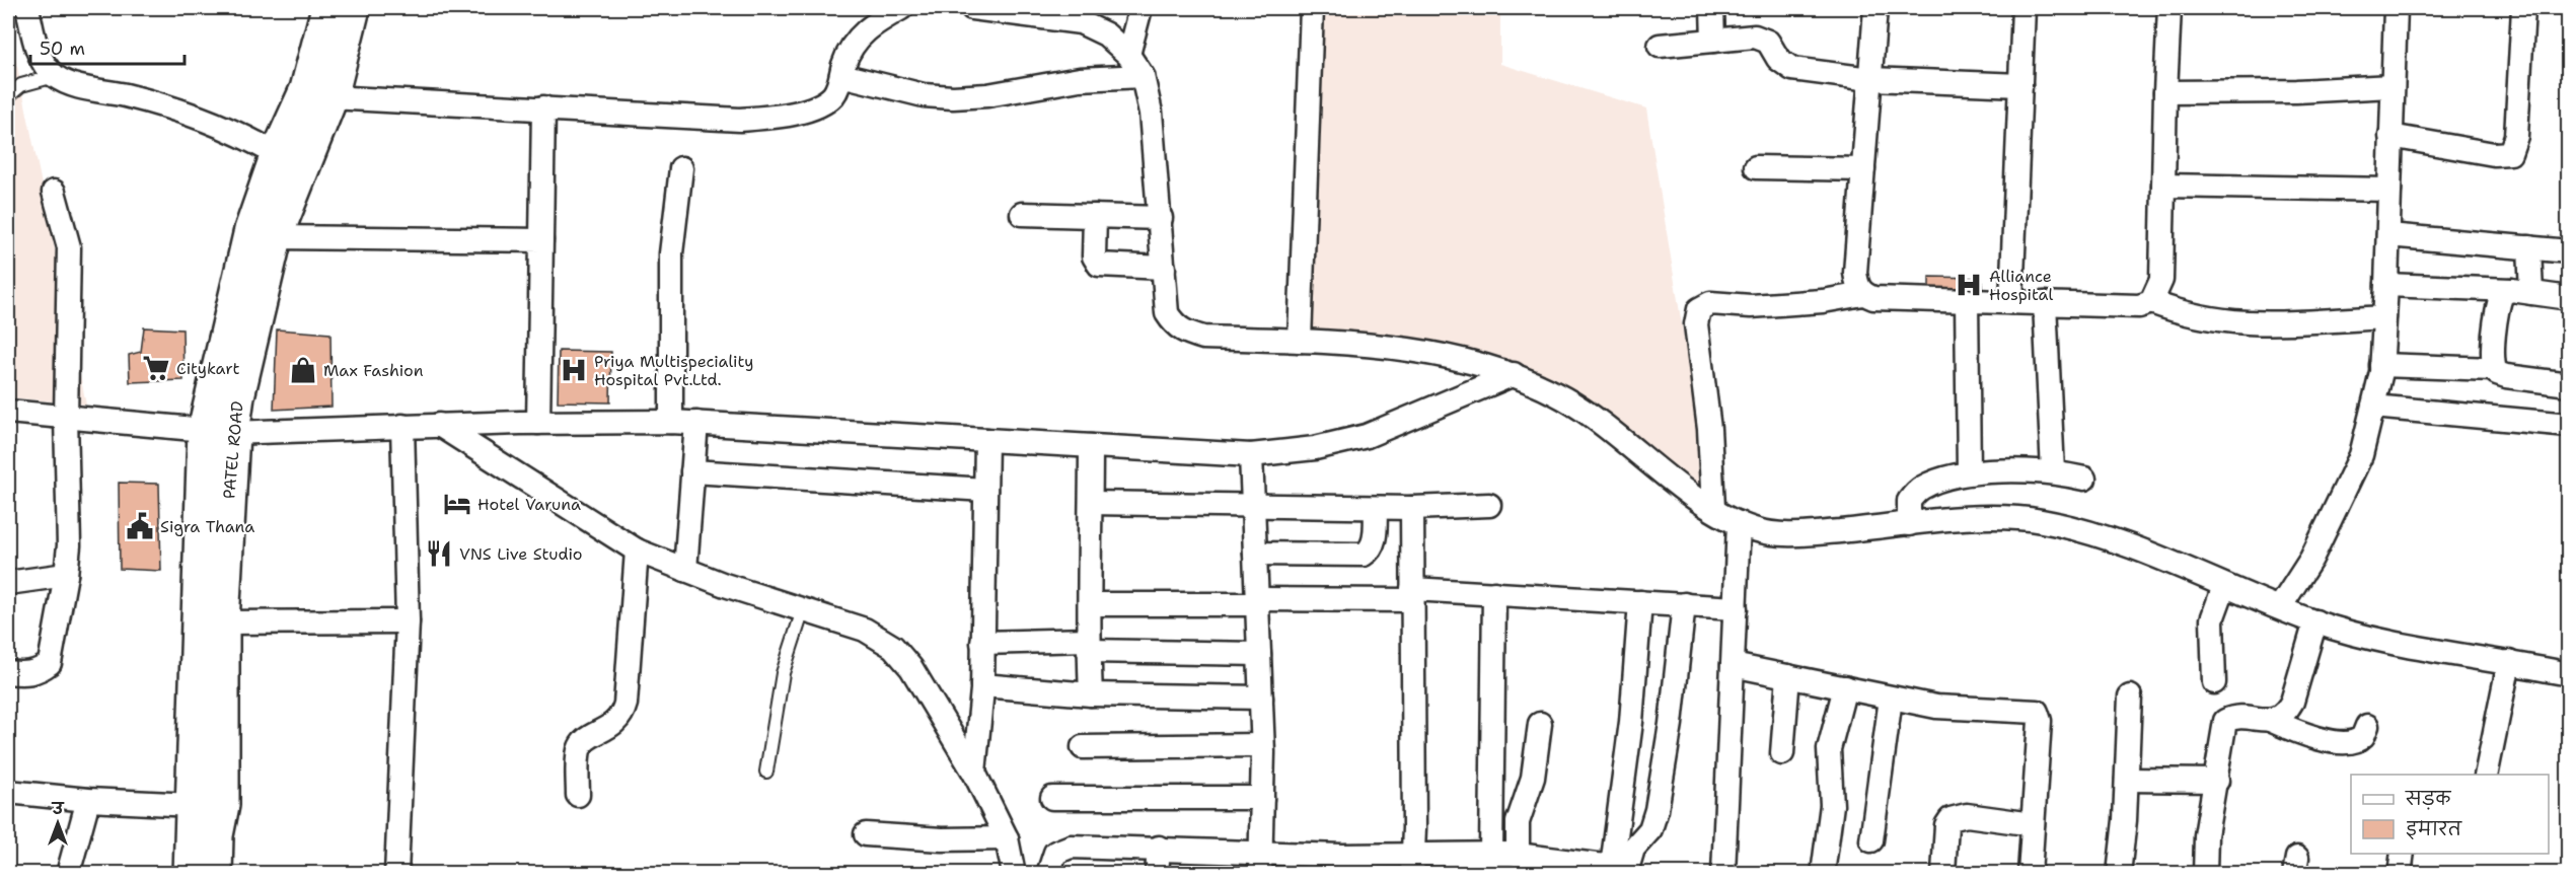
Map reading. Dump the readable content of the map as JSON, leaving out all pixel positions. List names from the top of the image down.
{
  "streets": {
    "street": ["PATEL ROAD"]
  },
  "places": {
    "hospital": ["Alliance Hospital", "Priya Multispeciality Hospital Pvt.Ltd."],
    "supermarket": ["Citykart"],
    "shop": ["Max Fashion"],
    "hotel": ["Hotel Varuna"],
    "public building": ["Sigra Thana"],
    "restaurant": ["VNS Live Studio"]
  },
  "legend": ["सड़क", "इमारत"],
  "scale_bar": "50 m",
  "north": "top"
}
